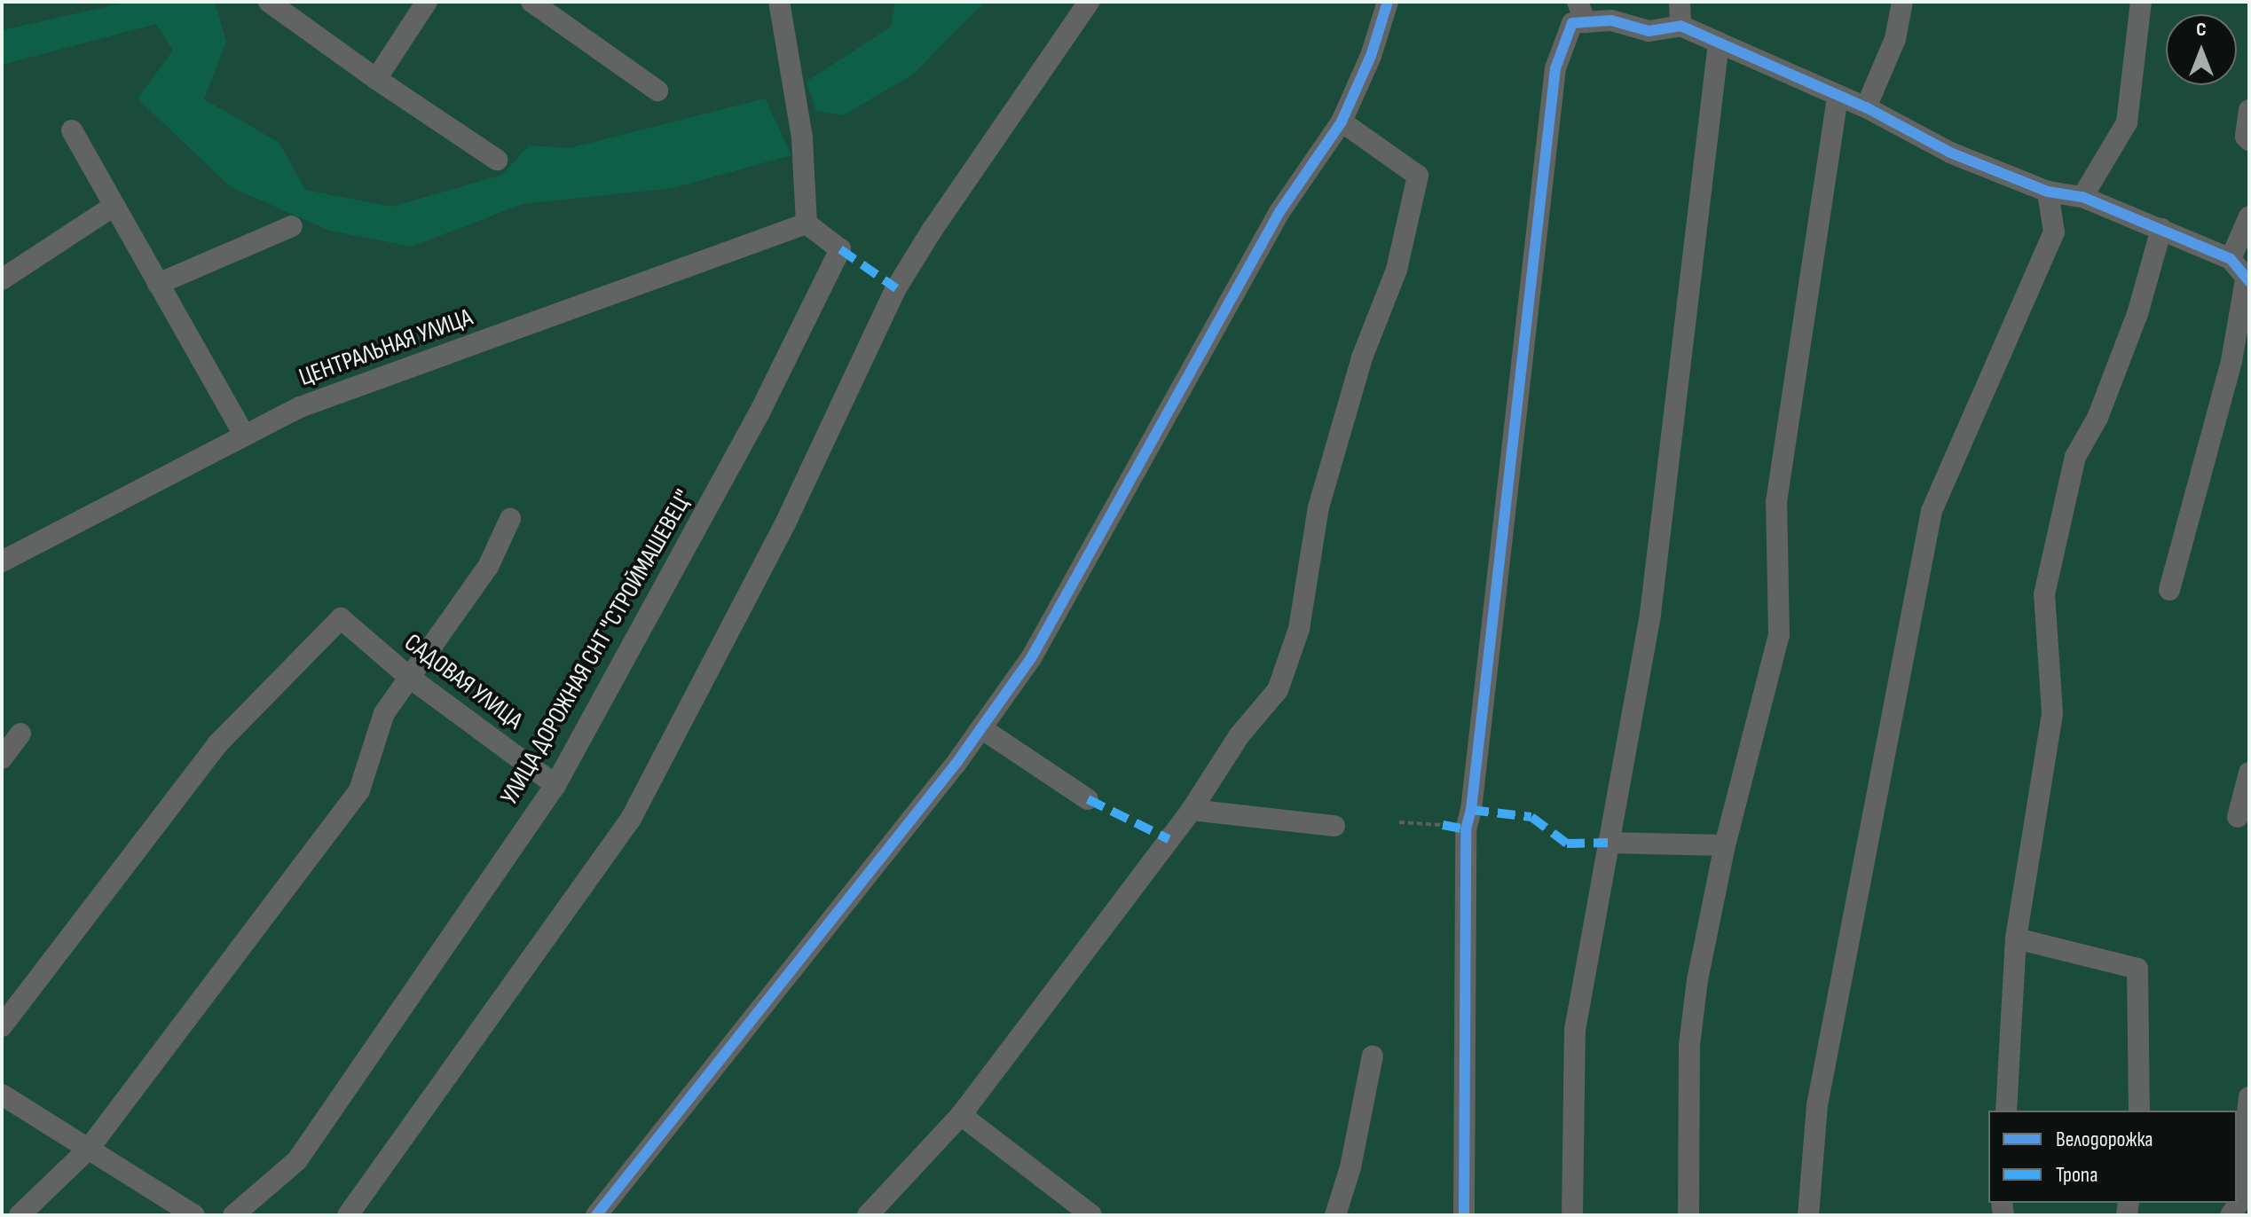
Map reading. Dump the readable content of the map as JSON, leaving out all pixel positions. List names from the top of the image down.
{
  "streets": {
    "street": ["ЦЕНТРАЛЬНАЯ УЛИЦА", "УЛИЦА ДОРОЖНАЯ СНТ \"СТРОЙМАШЕВЕЦ\"", "САДОВАЯ УЛИЦА"]
  },
  "crossings": [
    ["ЦЕНТРАЛЬНАЯ УЛИЦА", "УЛИЦА ДОРОЖНАЯ СНТ \"СТРОЙМАШЕВЕЦ\""],
    ["УЛИЦА ДОРОЖНАЯ СНТ \"СТРОЙМАШЕВЕЦ\"", "САДОВАЯ УЛИЦА"]
  ],
  "legend": ["Велодорожка", "Тропа"],
  "north": "top"
}
